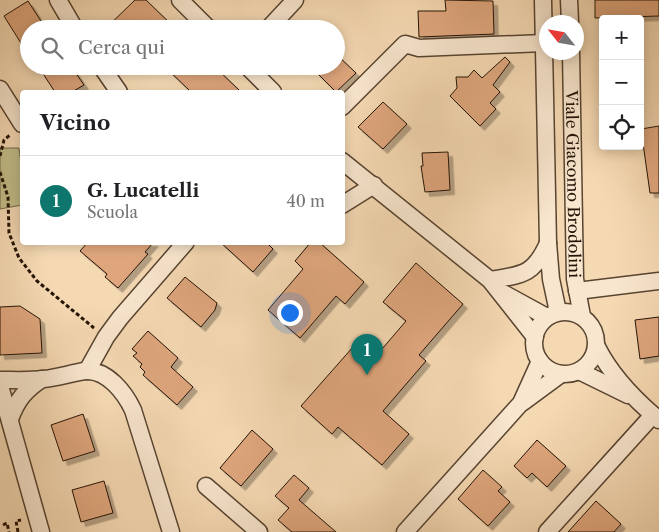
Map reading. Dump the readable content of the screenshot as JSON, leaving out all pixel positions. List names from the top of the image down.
{
  "streets": {
    "street": ["Viale Giacomo Brodolini"]
  },
  "north": "top left",
  "page": {
    "map_buttons": ["+", "−"],
    "search": "Cerca qui",
    "heading": "Vicino",
    "list": [
      {
        "mark": "1",
        "name": "G. Lucatelli",
        "note": "Scuola",
        "value": "40 m"
      }
    ],
    "pins": "1"
  }
}
